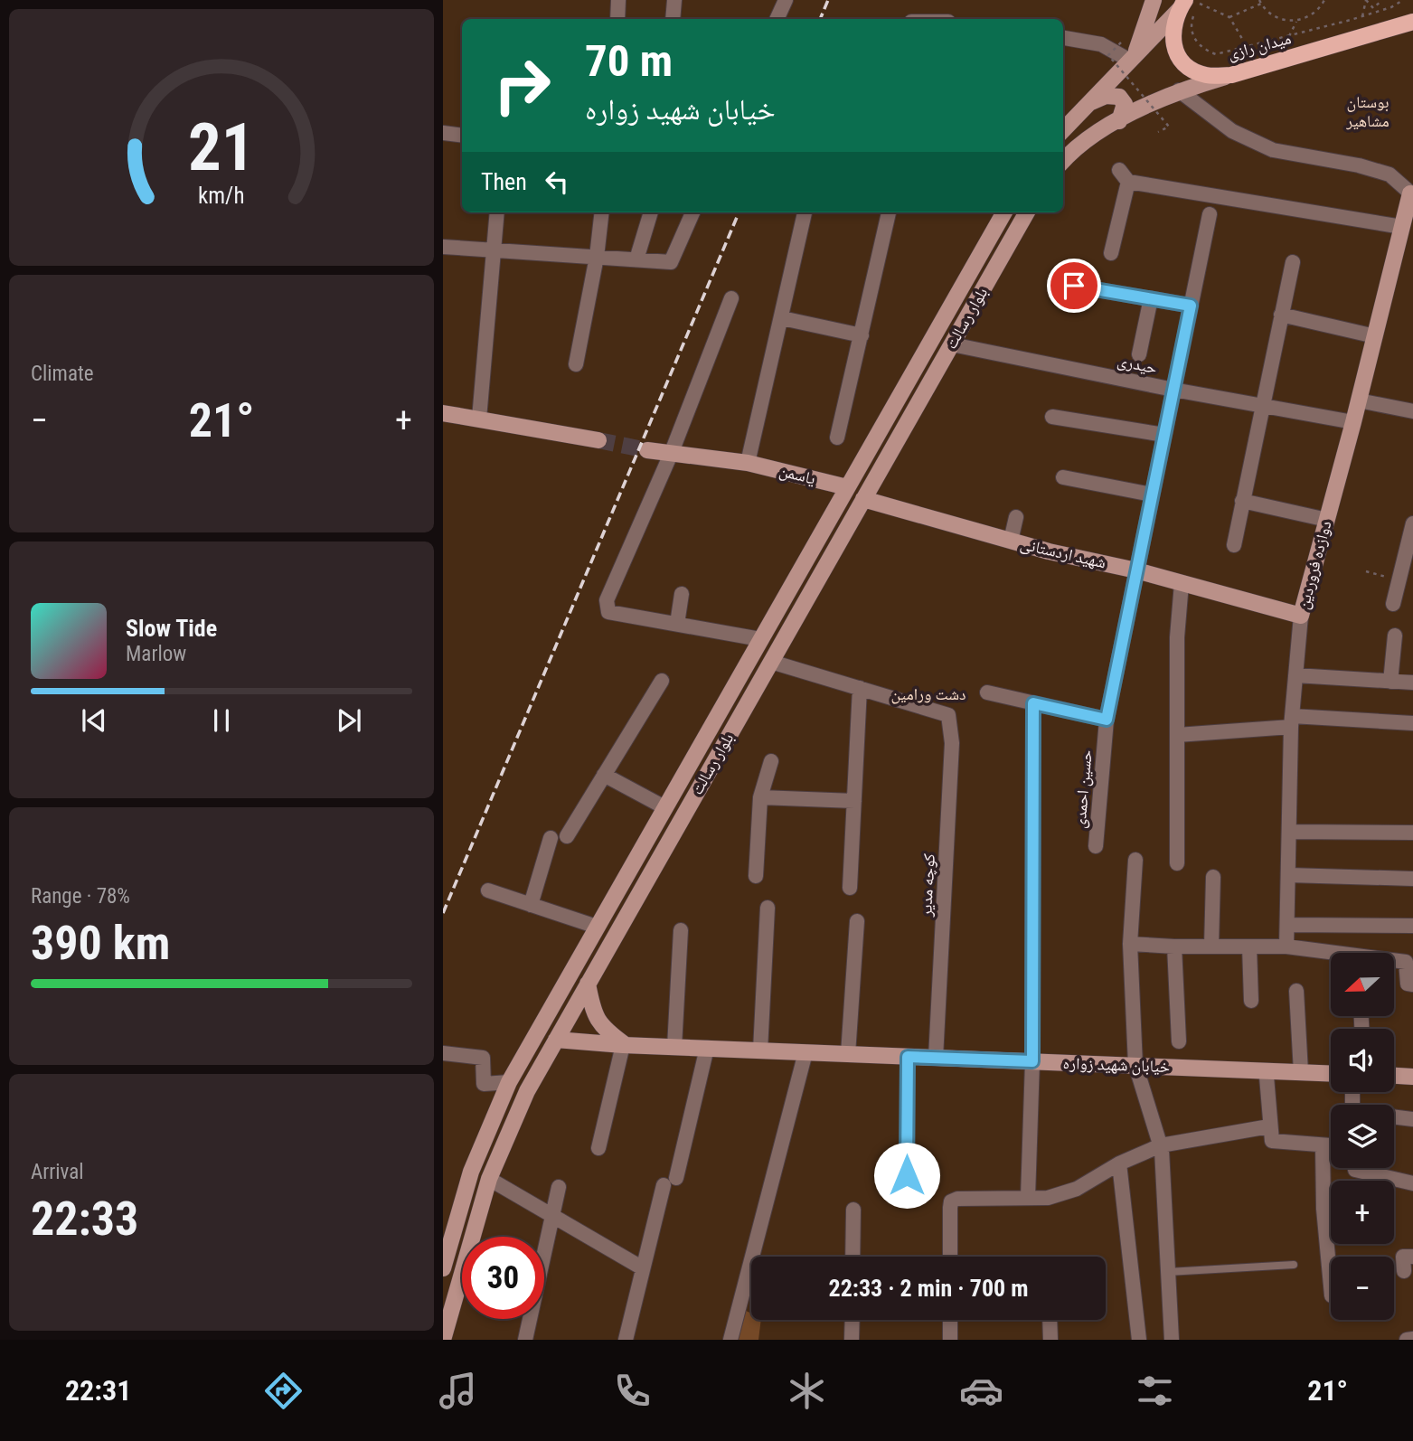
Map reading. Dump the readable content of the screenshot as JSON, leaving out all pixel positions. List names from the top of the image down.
{
  "streets": {
    "main road": [
      "میدان رازی",
      "بلوار رسالت",
      "یاسمن",
      "شهید اردستانی",
      "دوازده فروردین",
      "خیابان شهید زواره"
    ],
    "street": ["حیدری", "حسین احمدی", "کوچه مدیر"]
  },
  "crossings": [
    ["بلوار رسالت", "حیدری"],
    ["بلوار رسالت", "یاسمن"],
    ["بلوار رسالت", "شهید اردستانی"],
    ["بلوار رسالت", "خیابان شهید زواره"],
    ["حیدری", "دوازده فروردین"],
    ["حیدری", "حسین احمدی"],
    ["شهید اردستانی", "دوازده فروردین"],
    ["شهید اردستانی", "حسین احمدی"],
    ["کوچه مدیر", "خیابان شهید زواره"]
  ],
  "parks": ["بوستان مشاهیر", "دشت ورامین"],
  "north": "left",
  "page": {
    "turn": ["70 m", "خیابان شهید زواره"],
    "then": "Then",
    "tile": [
      "Climate",
      ["Range · 78%", "390 km"],
      ["Arrival", "22:33"]
    ],
    "heat": ["−", "21°", "+"],
    "song": ["Slow Tide", "Marlow"],
    "map_buttons": ["+", "−"],
    "limit": "30",
    "trip": "22:33 · 2 min · 700 m",
    "tabs": ["22:31", "21°"],
    "gauge": ["21", "km/h"]
  }
}
